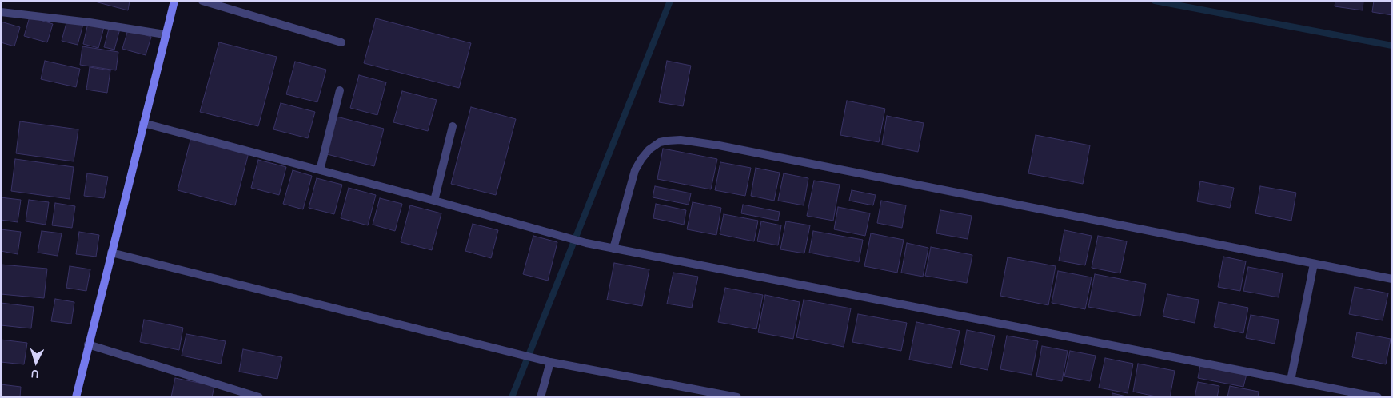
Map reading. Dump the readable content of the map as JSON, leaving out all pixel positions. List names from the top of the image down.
{
  "north": "bottom"
}
